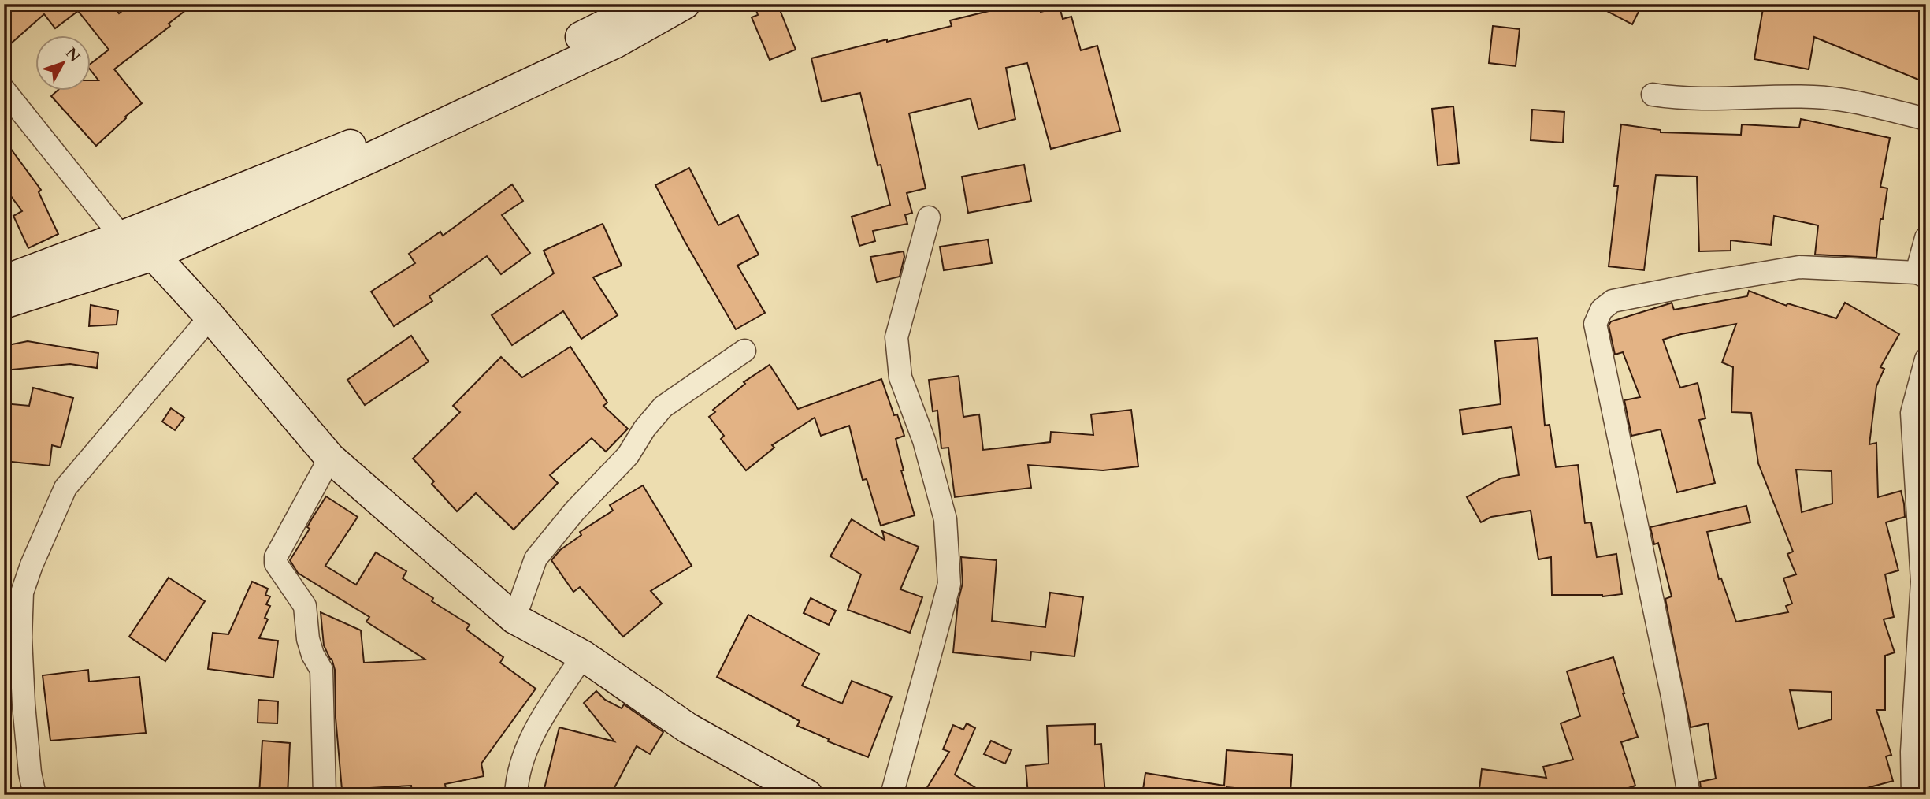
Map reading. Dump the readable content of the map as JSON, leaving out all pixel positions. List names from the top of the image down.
{
  "north": "top right"
}
